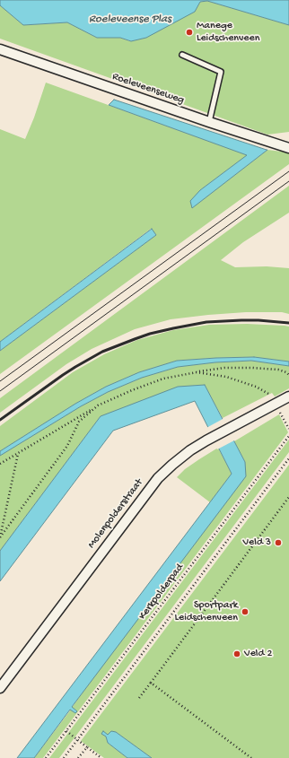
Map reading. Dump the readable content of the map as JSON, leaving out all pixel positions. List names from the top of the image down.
{
  "streets": {
    "street": ["Roeleveenseweg", "Molenpolderstraat"],
    "path": ["Kerkpolderpad"]
  },
  "water": ["Roeleveense Plas"],
  "places": [
    "Manege Leidschenveen",
    "Veld 3",
    "Sportpark Leidschenveen",
    "Veld 2"
  ]
}
